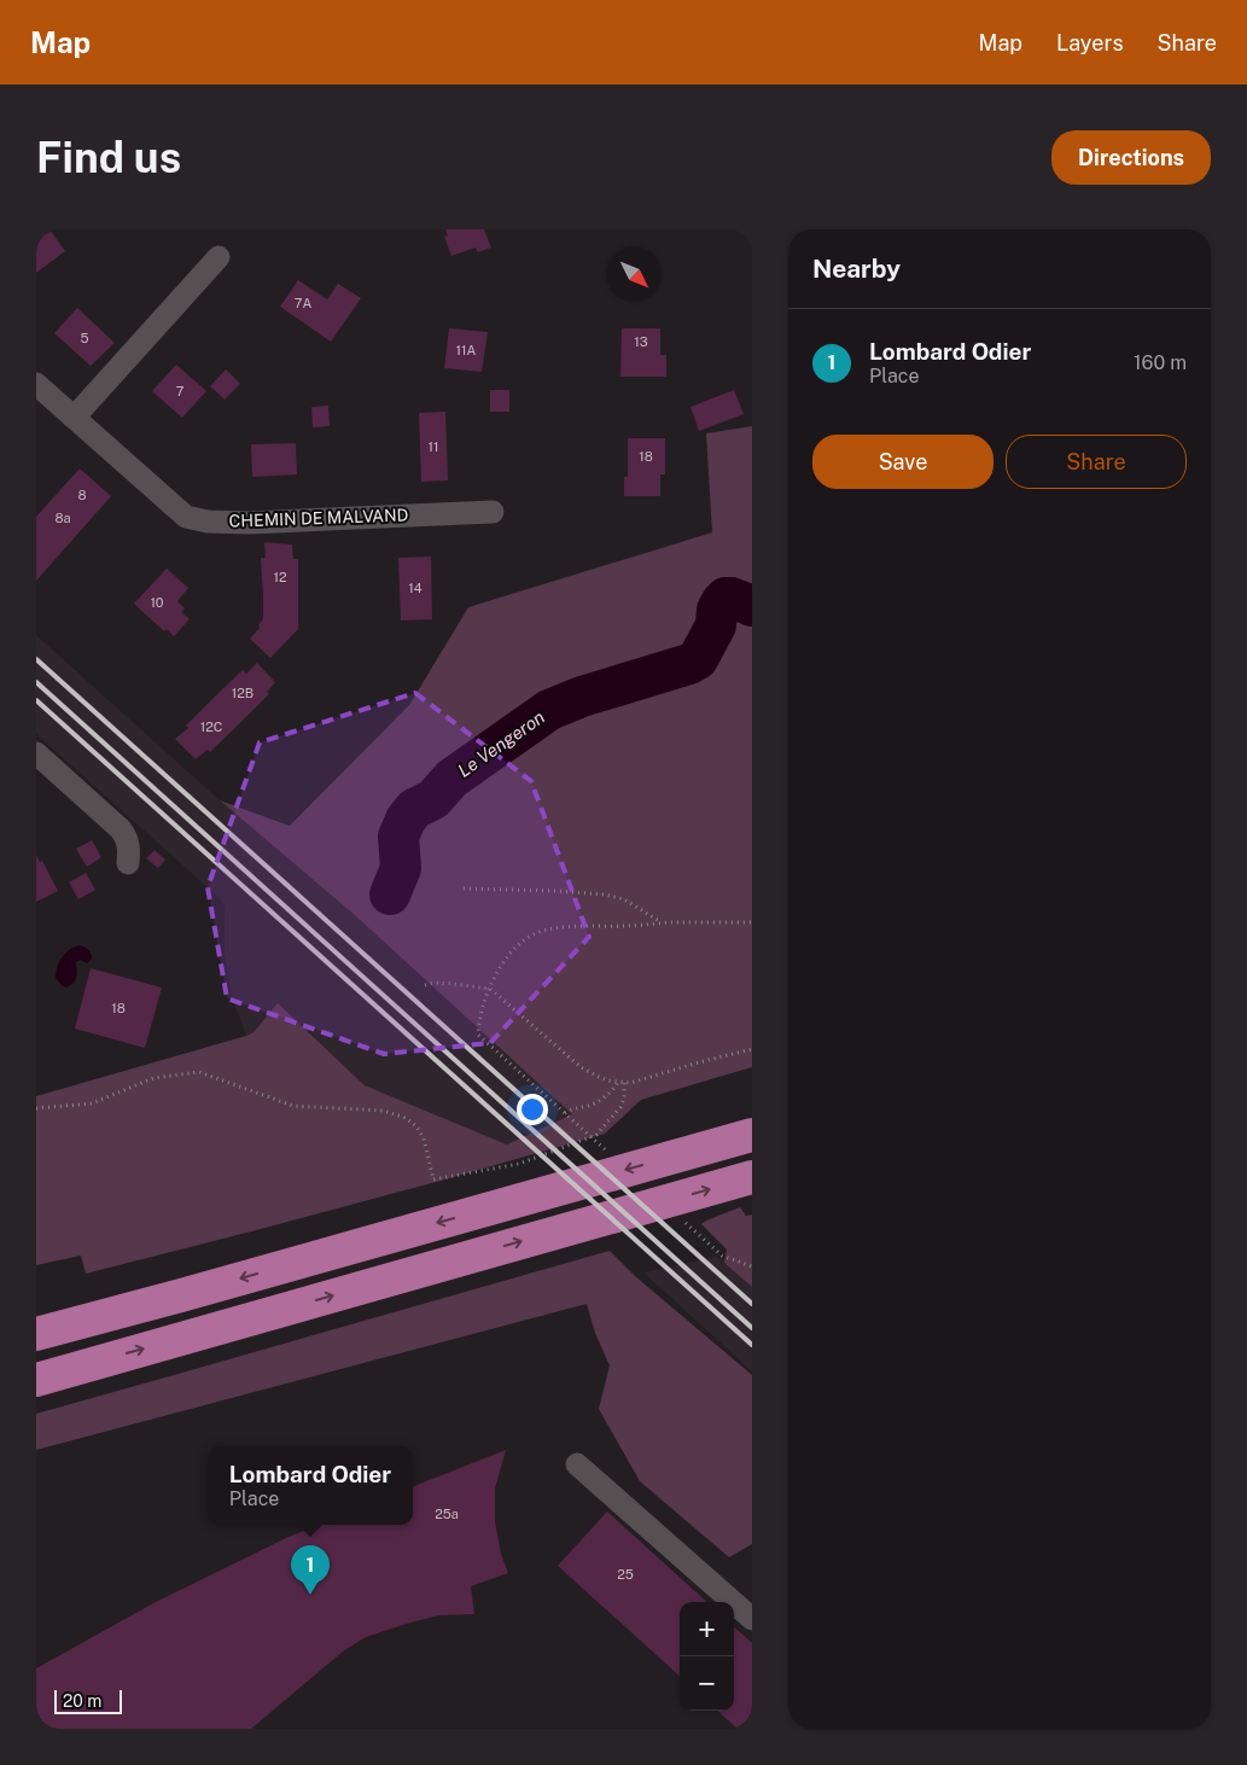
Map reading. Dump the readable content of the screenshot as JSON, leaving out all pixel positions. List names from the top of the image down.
{
  "streets": {
    "street": ["CHEMIN DE MALVAND"]
  },
  "water": ["Le Vengeron"],
  "house_numbers": [
    "7A",
    "5",
    "13",
    "11A",
    "7",
    "11",
    "18",
    "8",
    "8a",
    "12",
    "14",
    "10",
    "12B",
    "12C",
    "18",
    "25a",
    "25"
  ],
  "scale_bar": "20 m",
  "north": "bottom right",
  "page": {
    "header": "Map",
    "nav": ["Map", "Layers", "Share"],
    "buttons": [
      "Directions",
      ["Save", "Share"]
    ],
    "title": "Find us",
    "heading": "Nearby",
    "list": [
      {
        "mark": "1",
        "name": "Lombard Odier",
        "note": "Place",
        "value": "160 m"
      }
    ],
    "popup": ["Lombard Odier", "Place"],
    "pins": "1",
    "map_buttons": ["+", "−"],
    "scale": "20 m"
  }
}
